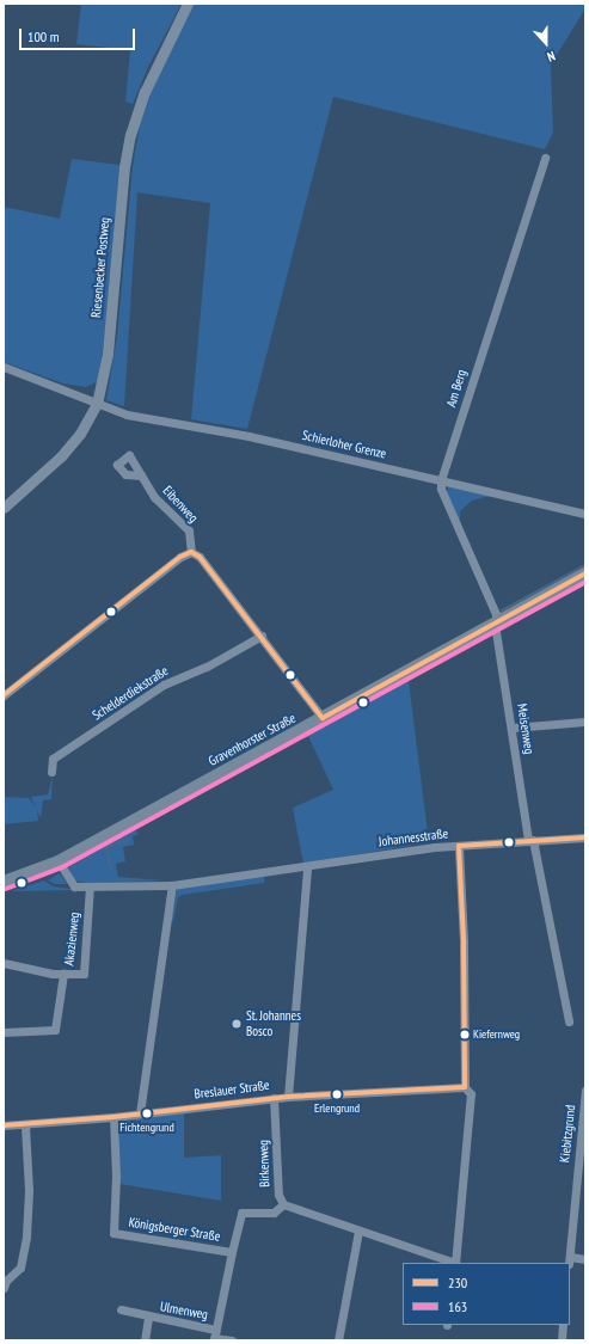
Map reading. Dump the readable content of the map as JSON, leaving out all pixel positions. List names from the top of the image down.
{
  "streets": {
    "main road": ["Gravenhorster Straße"],
    "street": [
      "Riesenbecker Postweg",
      "Am Berg",
      "Schierloher Grenze",
      "Eibenweg",
      "Schelderdiekstraße",
      "Meisenweg",
      "Johannesstraße",
      "Akazienweg",
      "Breslauer Straße",
      "Kiebitzgrund",
      "Birkenweg",
      "Königsberger Straße",
      "Ulmenweg"
    ]
  },
  "crossings": [
    ["Riesenbecker Postweg", "Schierloher Grenze"],
    ["Am Berg", "Schierloher Grenze"],
    ["Meisenweg", "Gravenhorster Straße"],
    ["Meisenweg", "Johannesstraße"],
    ["Gravenhorster Straße", "Johannesstraße"],
    ["Johannesstraße", "Akazienweg"],
    ["Breslauer Straße", "Birkenweg"],
    ["Breslauer Straße", "Königsberger Straße"],
    ["Birkenweg", "Königsberger Straße"],
    ["Königsberger Straße", "Ulmenweg"]
  ],
  "places": [
    "St. Johannes Bosco",
    "Kiefernweg",
    "Erlengrund",
    "Fichtengrund"
  ],
  "lines": ["transit line 230", "transit line 163"],
  "legend": ["230", "163"],
  "scale_bar": "100 m",
  "north": "bottom"
}
